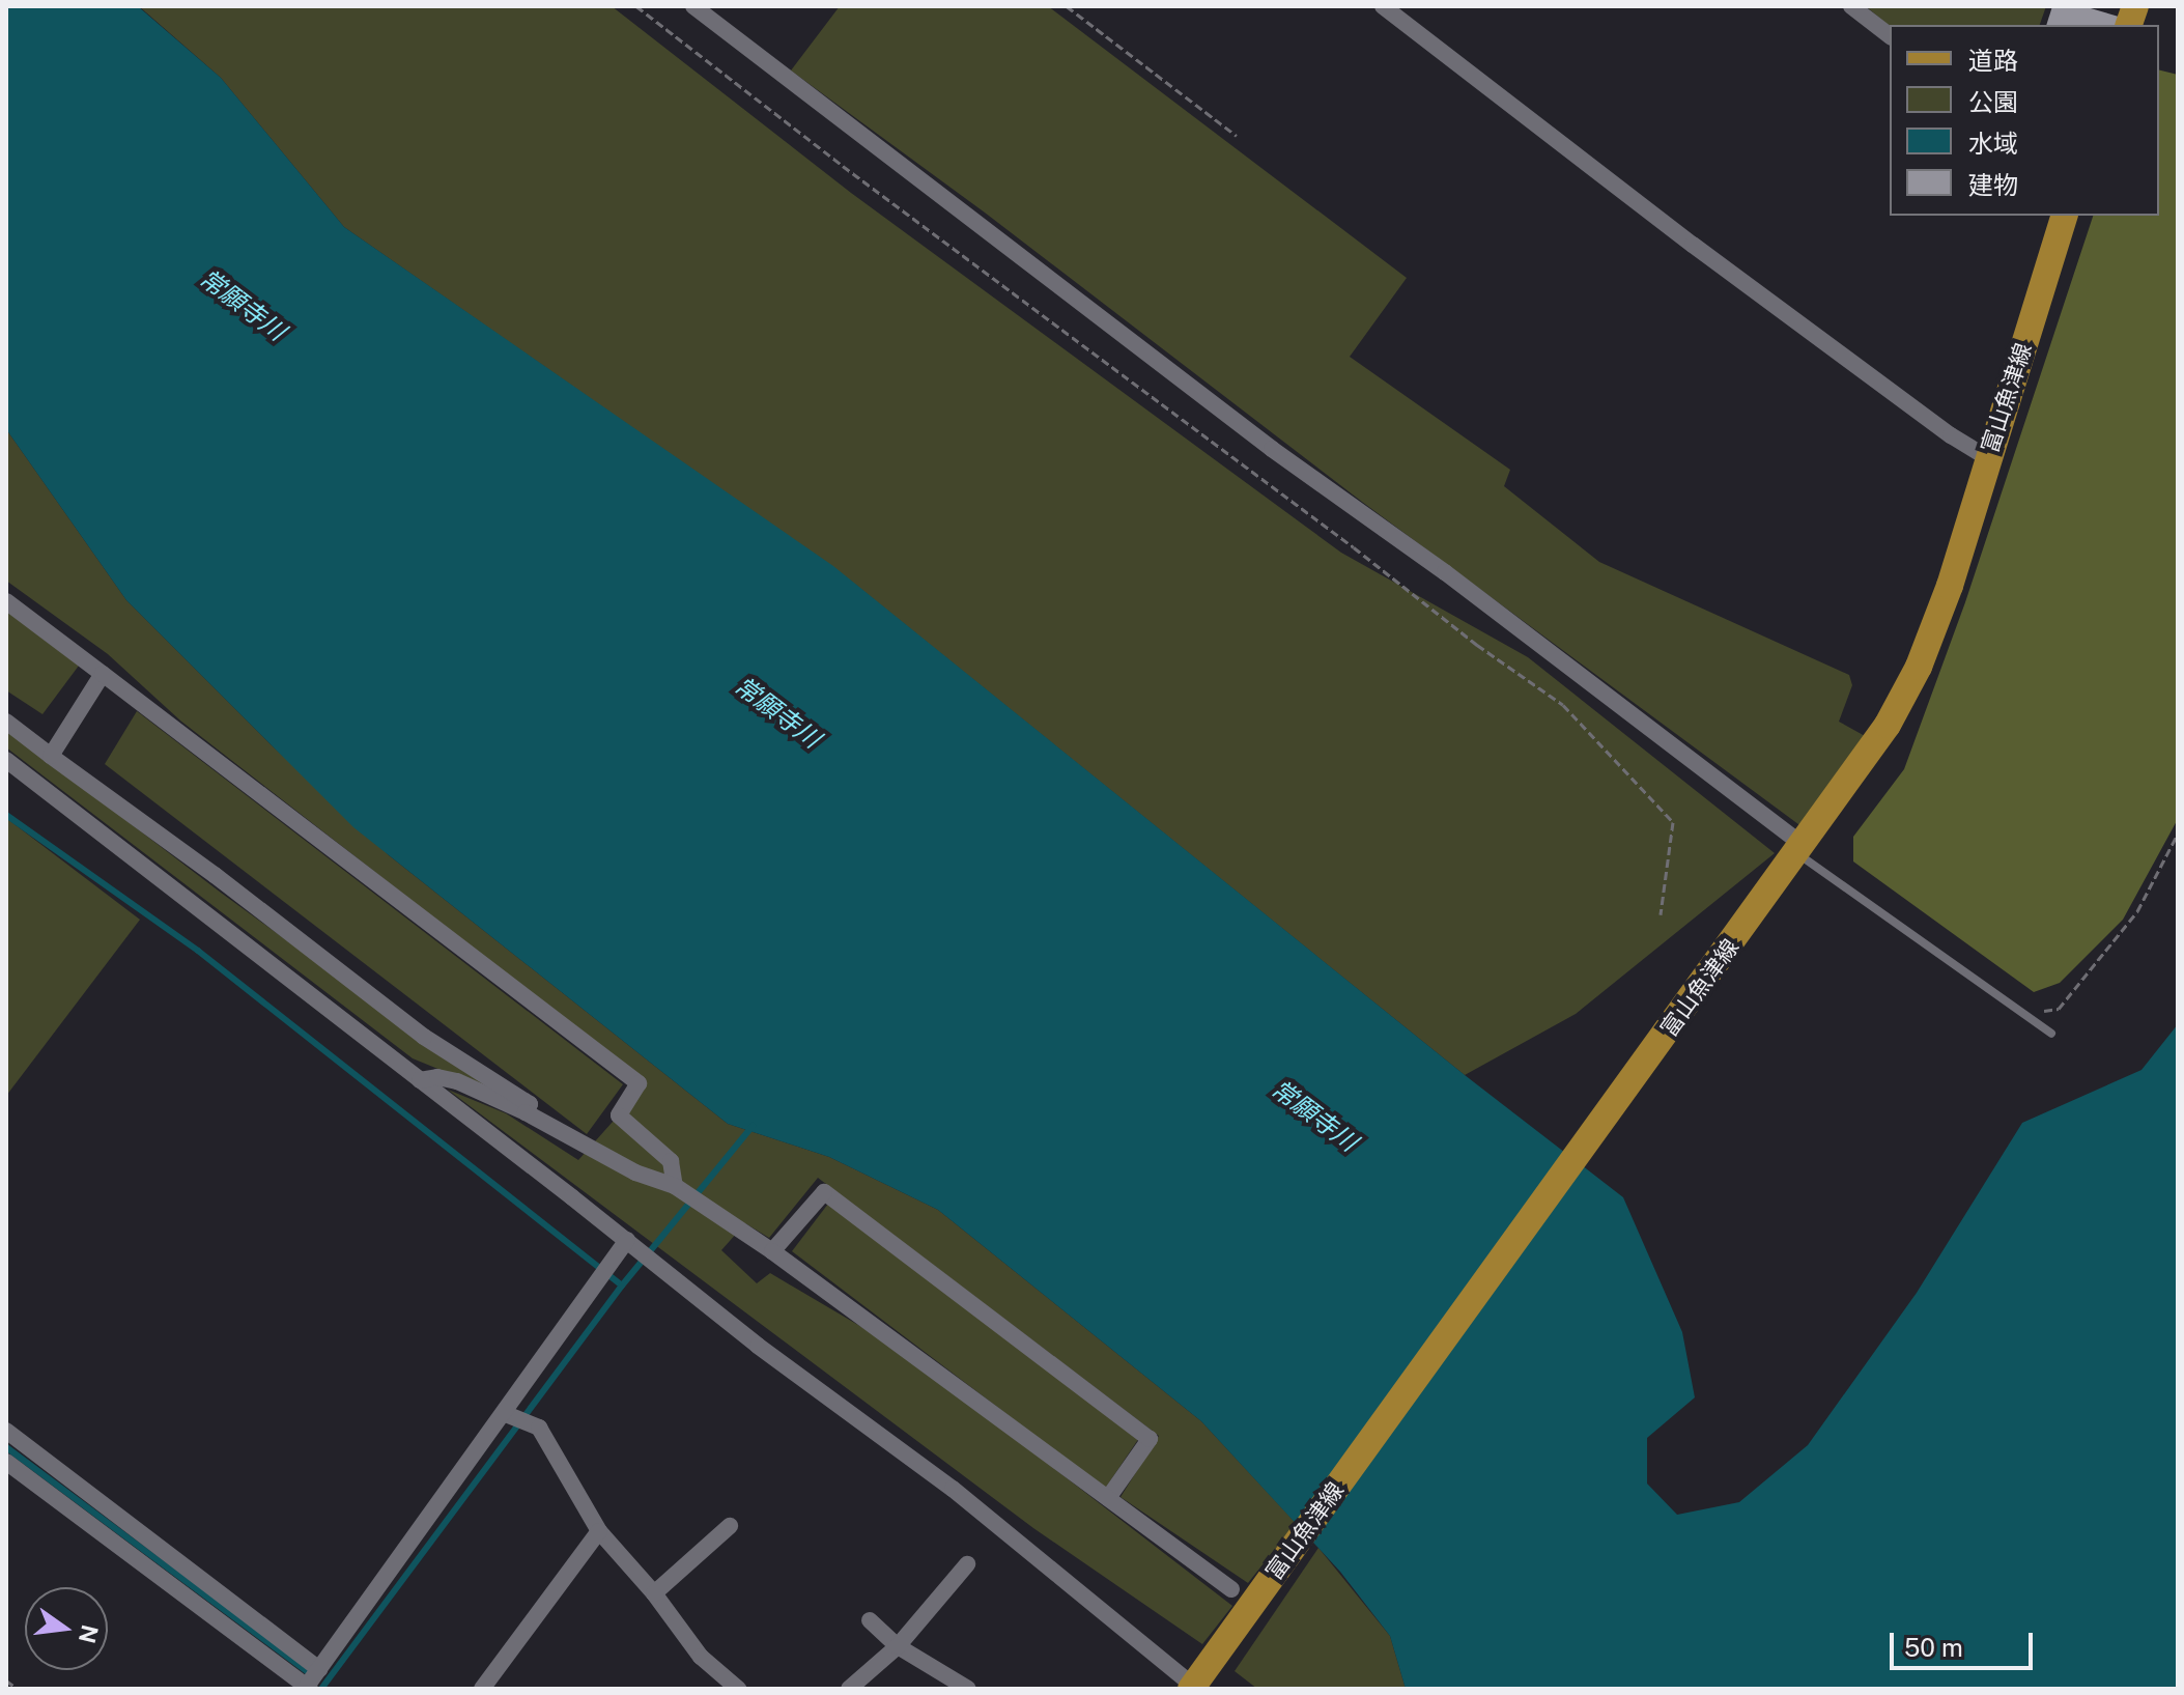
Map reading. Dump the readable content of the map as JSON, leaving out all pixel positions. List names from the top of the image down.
{
  "streets": {
    "main road": ["富山魚津線"]
  },
  "water": ["常願寺川"],
  "legend": [
    "道路",
    "公園",
    "水域",
    "建物"
  ],
  "scale_bar": "50 m",
  "north": "right"
}
